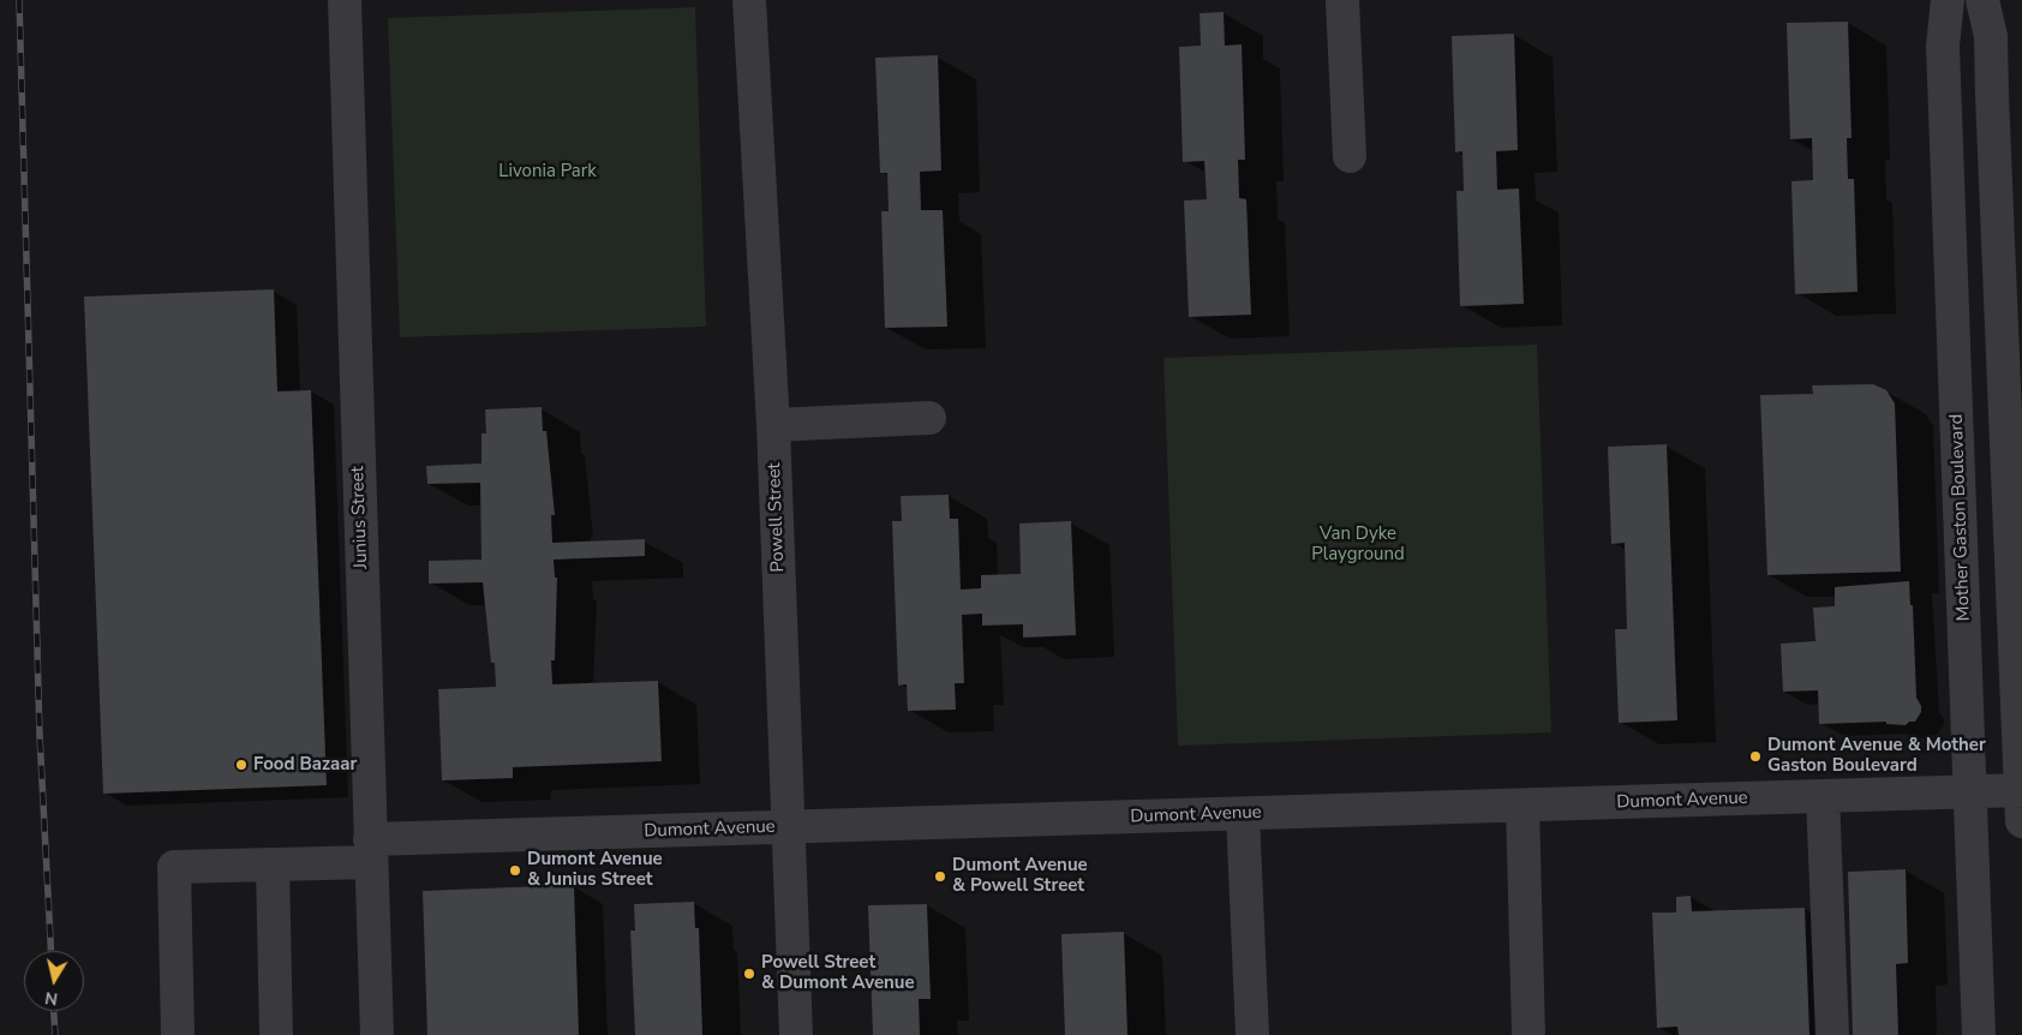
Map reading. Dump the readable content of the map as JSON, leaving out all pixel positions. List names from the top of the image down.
{
  "streets": {
    "street": [
      "Junius Street",
      "Powell Street",
      "Mother Gaston Boulevard",
      "Dumont Avenue"
    ]
  },
  "crossings": [
    ["Junius Street", "Dumont Avenue"],
    ["Powell Street", "Dumont Avenue"],
    ["Mother Gaston Boulevard", "Dumont Avenue"]
  ],
  "parks": ["Livonia Park", "Van Dyke Playground"],
  "places": [
    "Dumont Avenue & Mother Gaston Boulevard",
    "Food Bazaar",
    "Dumont Avenue & Junius Street",
    "Dumont Avenue & Powell Street",
    "Powell Street & Dumont Avenue"
  ],
  "north": "bottom"
}
